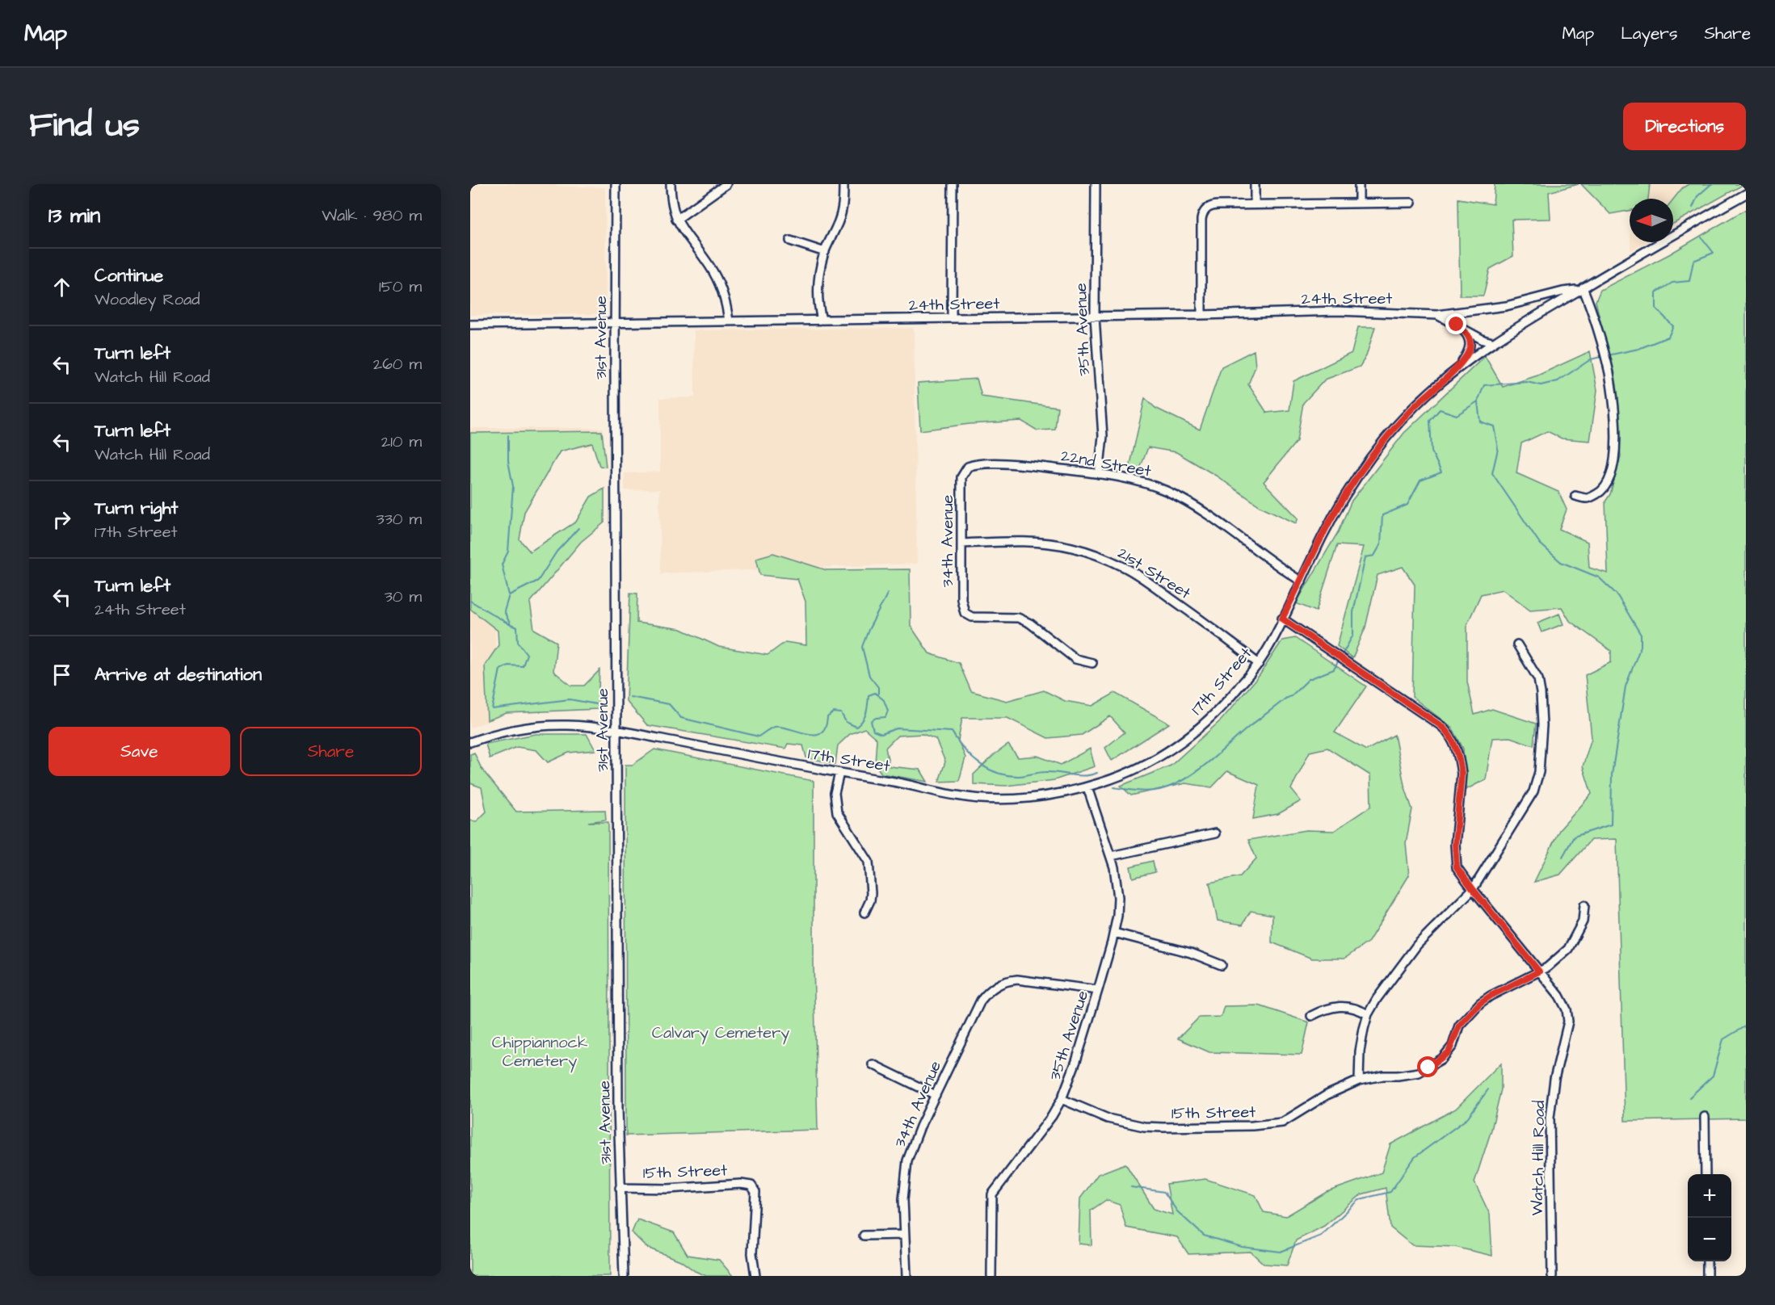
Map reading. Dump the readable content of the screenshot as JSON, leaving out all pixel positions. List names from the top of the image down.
{
  "streets": {
    "street": [
      "24th Street",
      "35th Avenue",
      "31st Avenue",
      "22nd Street",
      "34th Avenue",
      "21st Street",
      "17th Street",
      "15th Street",
      "Watch Hill Road"
    ]
  },
  "crossings": [
    ["24th Street", "35th Avenue"],
    ["24th Street", "31st Avenue"],
    ["24th Street", "17th Street"],
    ["35th Avenue", "22nd Street"],
    ["35th Avenue", "34th Avenue"],
    ["35th Avenue", "17th Street"],
    ["35th Avenue", "15th Street"],
    ["31st Avenue", "17th Street"],
    ["31st Avenue", "15th Street"],
    ["22nd Street", "34th Avenue"],
    ["22nd Street", "17th Street"],
    ["34th Avenue", "21st Street"],
    ["21st Street", "17th Street"],
    ["17th Street", "Watch Hill Road"],
    ["15th Street", "Watch Hill Road"]
  ],
  "parks": ["Calvary Cemetery", "Chippiannock Cemetery"],
  "north": "left",
  "page": {
    "header": "Map",
    "nav": ["Map", "Layers", "Share"],
    "title": "Find us",
    "buttons": [
      "Directions",
      ["Save", "Share"]
    ],
    "heading": ["13 min", "Walk · 980 m"],
    "list": [
      ["Continue", "Woodley Road", "150 m"],
      ["Turn left", "Watch Hill Road", "260 m"],
      ["Turn left", "Watch Hill Road", "210 m"],
      ["Turn right", "17th Street", "330 m"],
      ["Turn left", "24th Street", "30 m"],
      "Arrive at destination"
    ],
    "map_buttons": ["+", "−"]
  }
}
